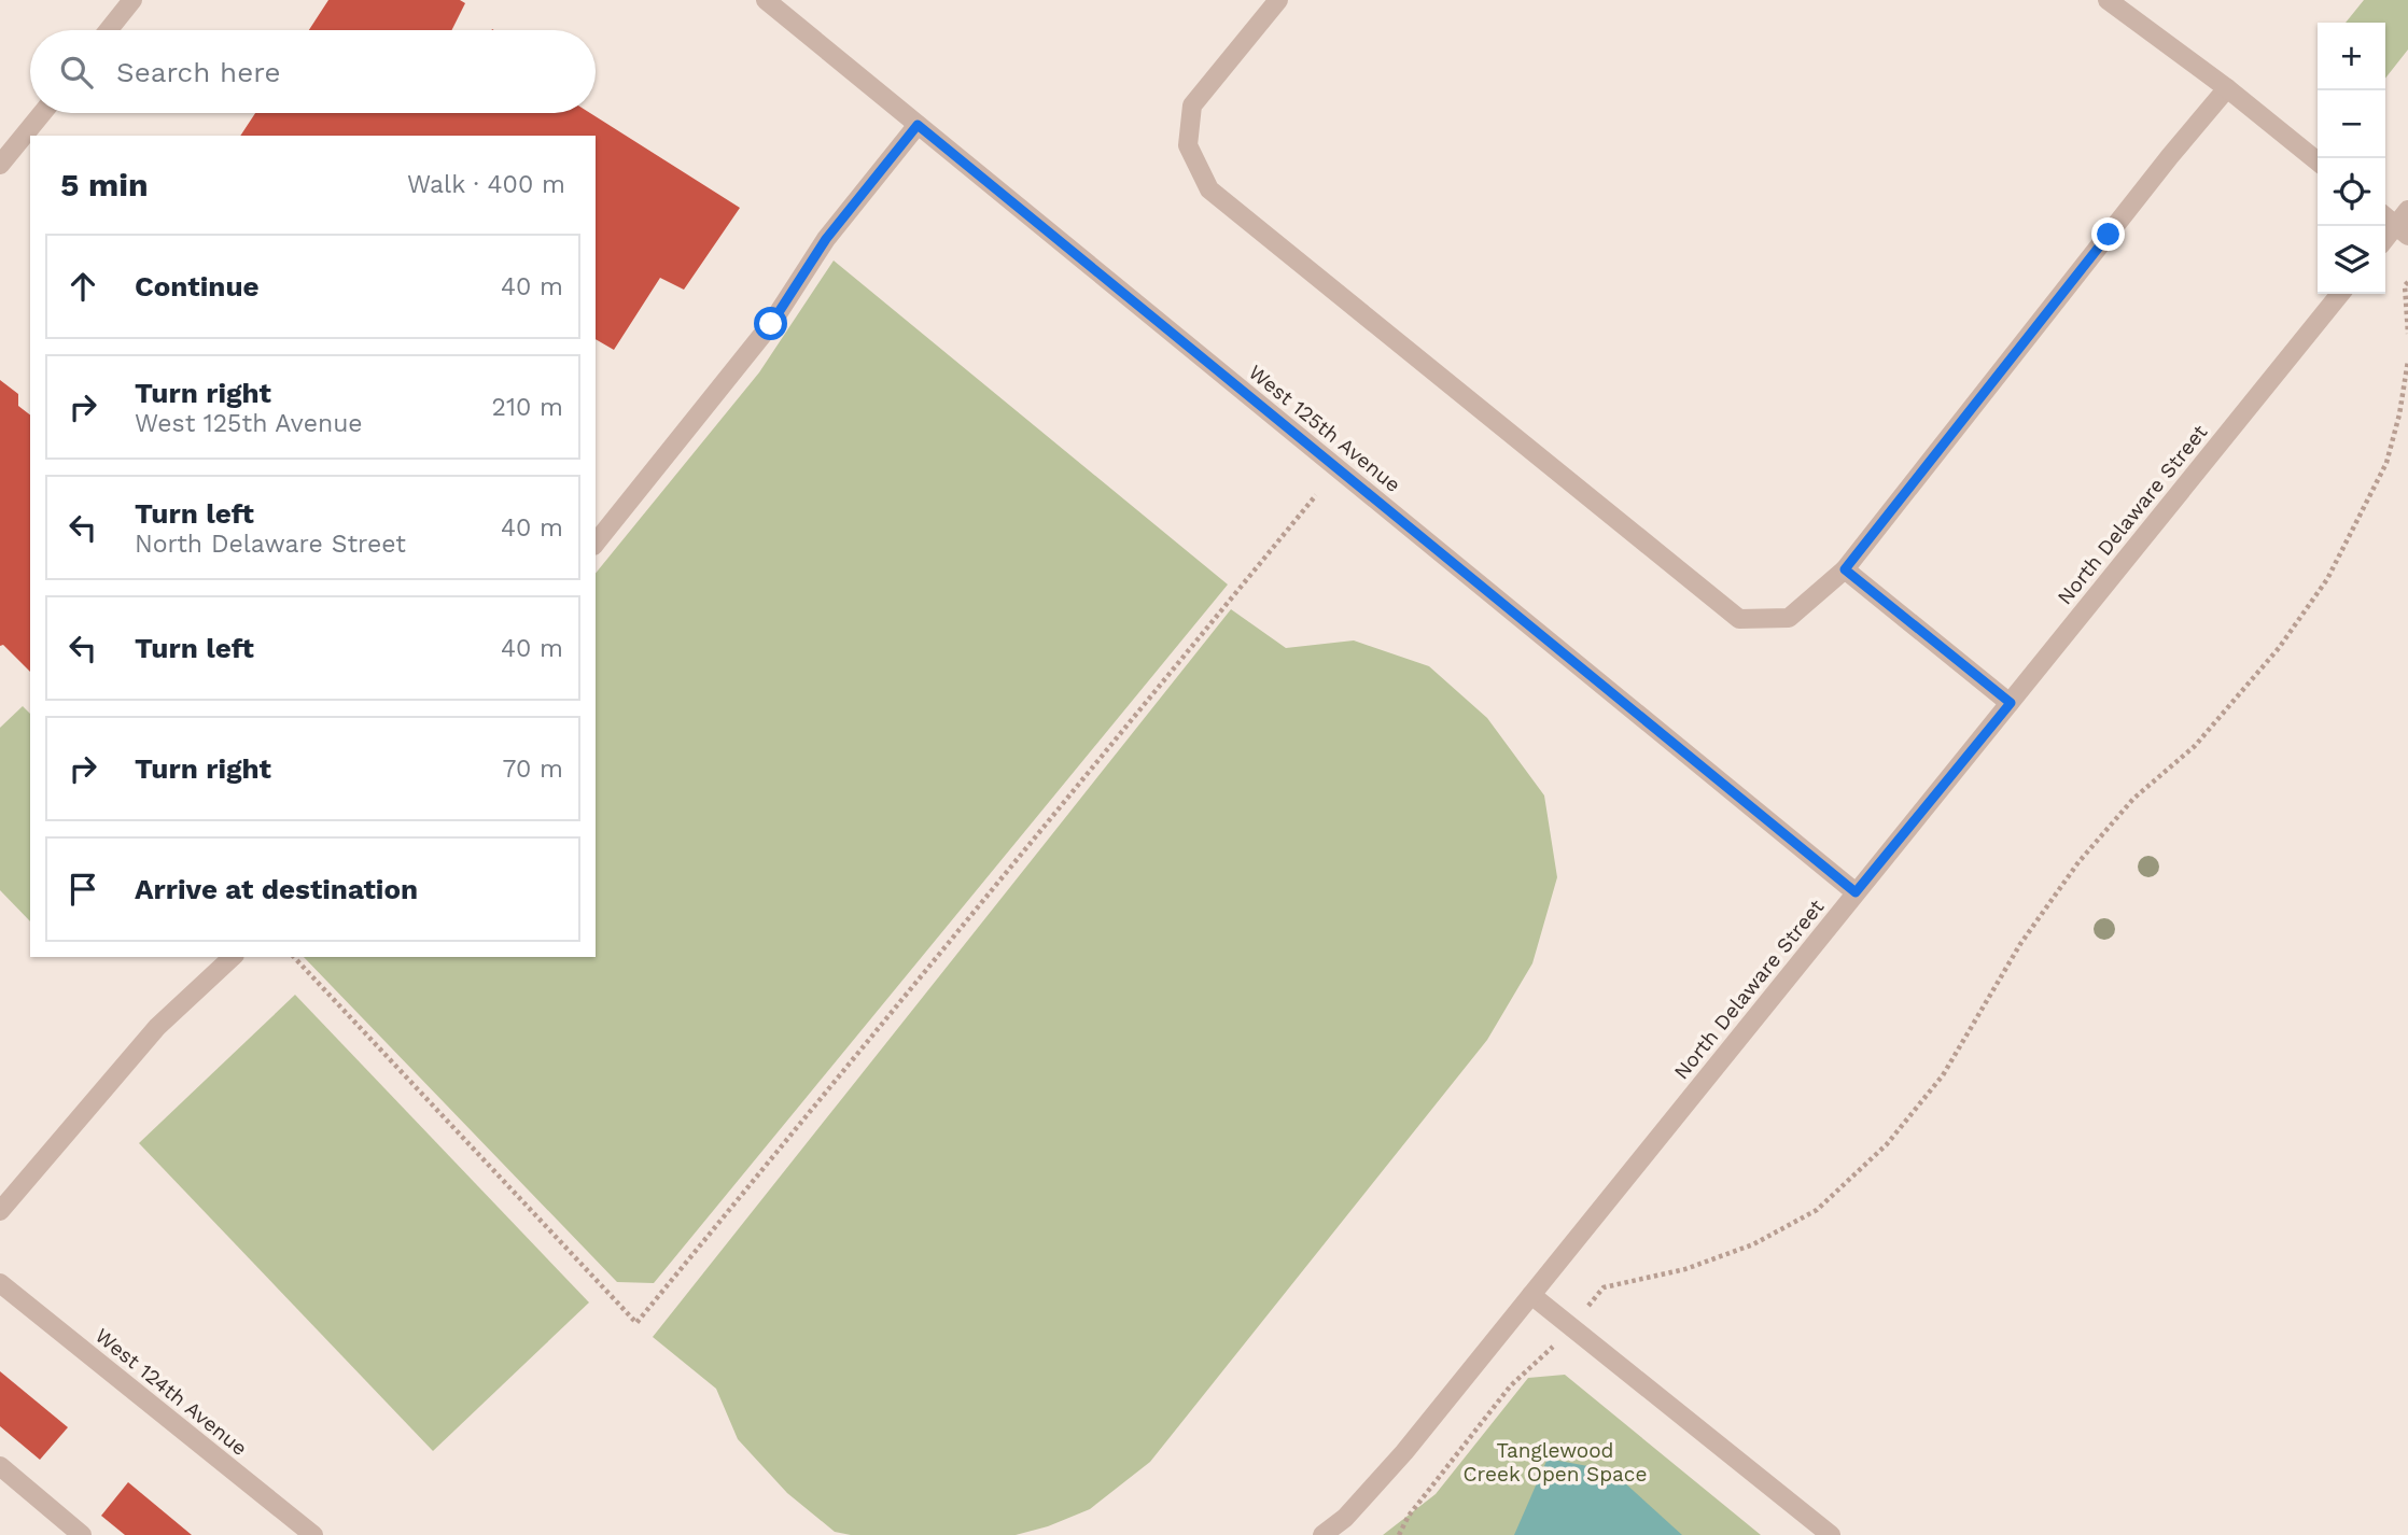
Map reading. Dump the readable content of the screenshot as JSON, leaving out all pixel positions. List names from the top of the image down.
{
  "streets": {
    "street": ["West 125th Avenue", "North Delaware Street", "West 124th Avenue"]
  },
  "crossings": [
    ["West 125th Avenue", "North Delaware Street"]
  ],
  "parks": ["Tanglewood Creek Open Space"],
  "page": {
    "map_buttons": ["+", "−"],
    "search": "Search here",
    "heading": ["5 min", "Walk · 400 m"],
    "list": [
      ["Continue", "40 m"],
      ["Turn right", "West 125th Avenue", "210 m"],
      ["Turn left", "North Delaware Street", "40 m"],
      ["Turn left", "40 m"],
      ["Turn right", "70 m"],
      "Arrive at destination"
    ]
  }
}
